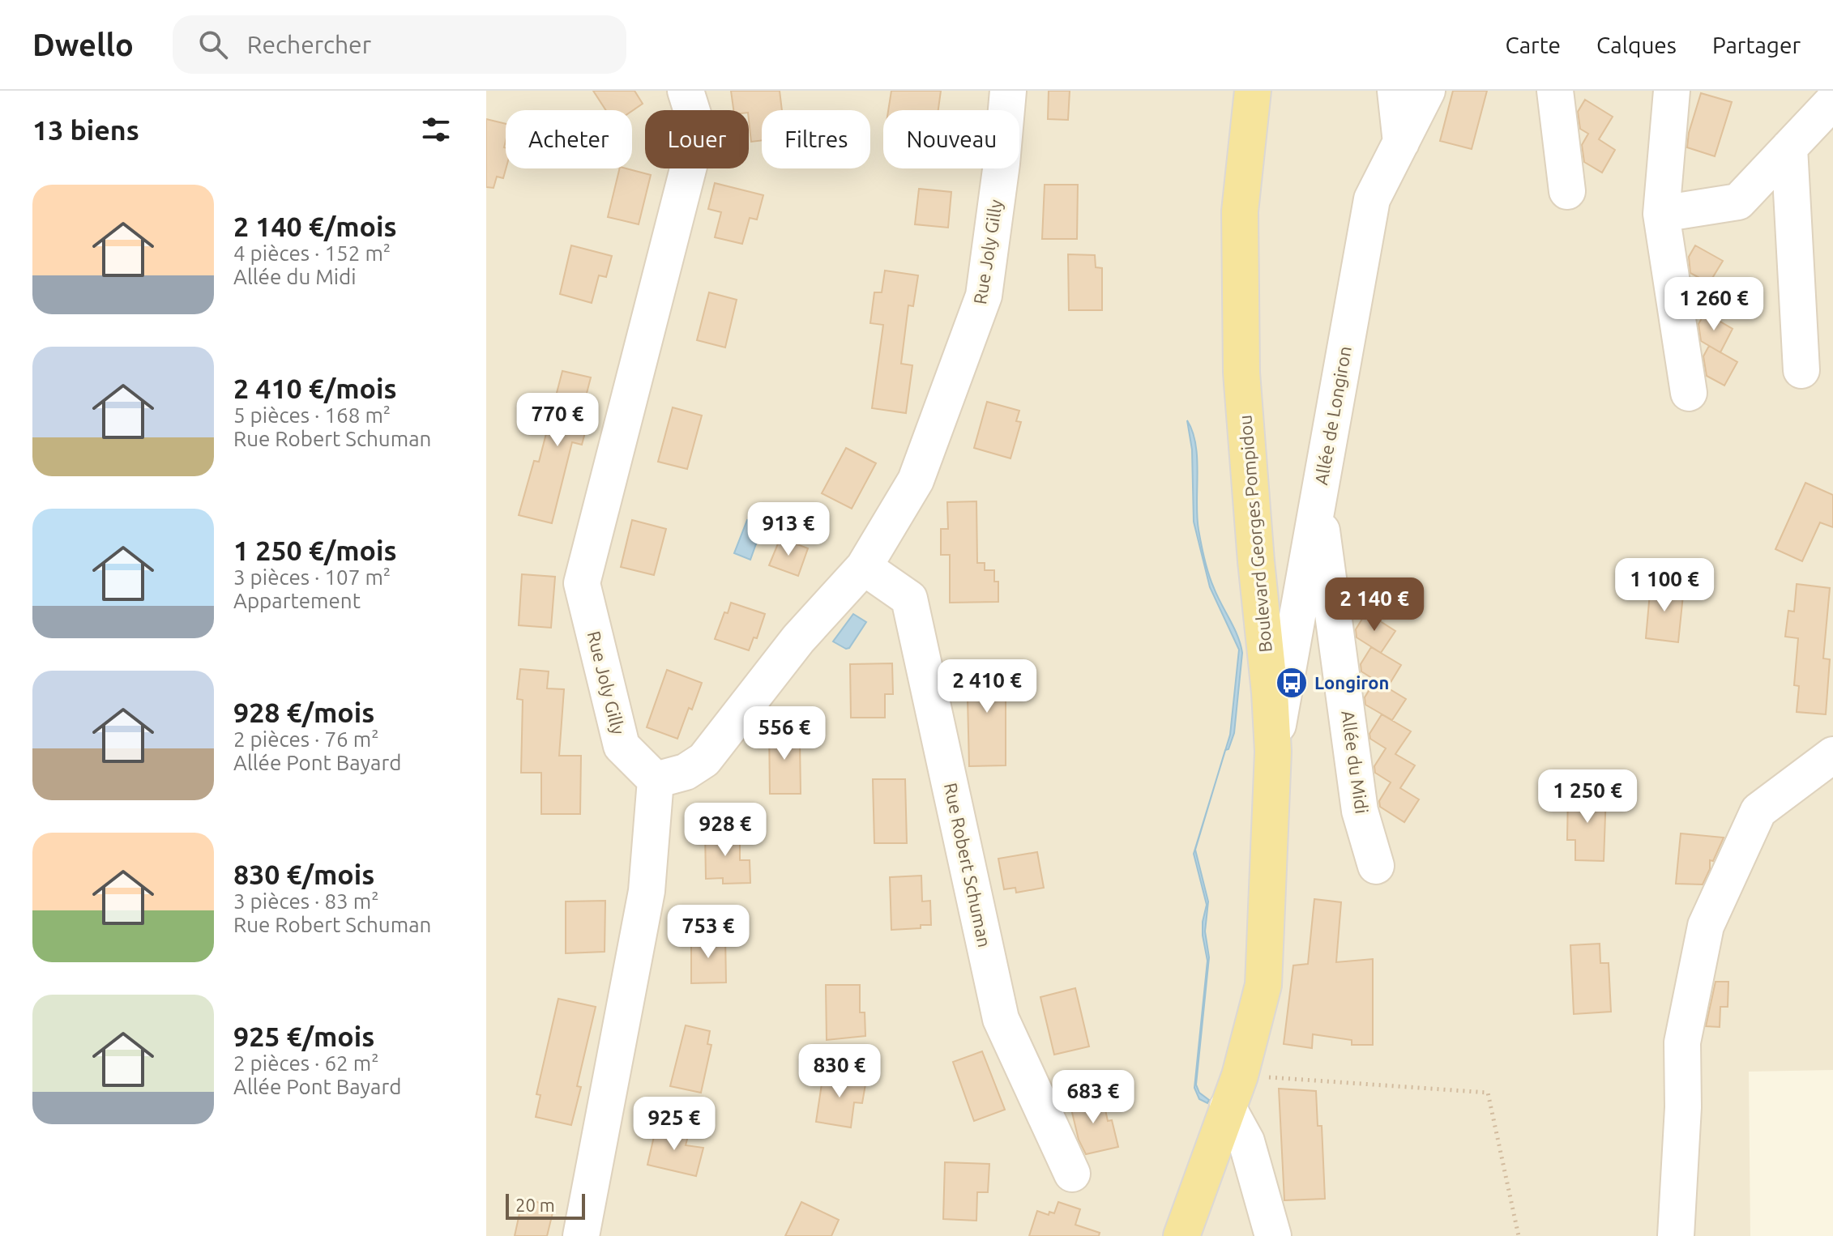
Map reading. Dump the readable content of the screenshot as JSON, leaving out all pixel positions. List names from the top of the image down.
{
  "streets": {
    "main road": ["Boulevard Georges Pompidou"],
    "street": [
      "Rue Joly Gilly",
      "Allée de Longiron",
      "Allée du Midi",
      "Rue Robert Schuman"
    ]
  },
  "crossings": [
    ["Rue Joly Gilly", "Rue Robert Schuman"],
    ["Allée de Longiron", "Boulevard Georges Pompidou"],
    ["Allée de Longiron", "Allée du Midi"]
  ],
  "places": {
    "bus stop": ["Longiron"]
  },
  "scale_bar": "20 m",
  "page": {
    "header": "Dwello",
    "search": "Rechercher",
    "nav": ["Carte", "Calques", "Partager"],
    "heading": "13 biens",
    "chip": [
      "Acheter",
      "Louer",
      "Filtres",
      "Nouveau"
    ],
    "list": [
      {
        "name": "2 140 €/mois",
        "note": "4 pièces · 152 m² · Allée du Midi"
      },
      {
        "name": "2 410 €/mois",
        "note": "5 pièces · 168 m² · Rue Robert Schuman"
      },
      {
        "name": "1 250 €/mois",
        "note": "3 pièces · 107 m² · Appartement"
      },
      {
        "name": "928 €/mois",
        "note": "2 pièces · 76 m² · Allée Pont Bayard"
      },
      {
        "name": "830 €/mois",
        "note": "3 pièces · 83 m² · Rue Robert Schuman"
      },
      {
        "name": "925 €/mois",
        "note": "2 pièces · 62 m² · Allée Pont Bayard"
      }
    ],
    "price": [
      "1 260 €",
      "770 €",
      "913 €",
      "1 100 €",
      "2 140 €",
      "2 410 €",
      "556 €",
      "1 250 €",
      "928 €",
      "753 €",
      "830 €",
      "683 €",
      "925 €"
    ],
    "scale": "20 m"
  }
}
